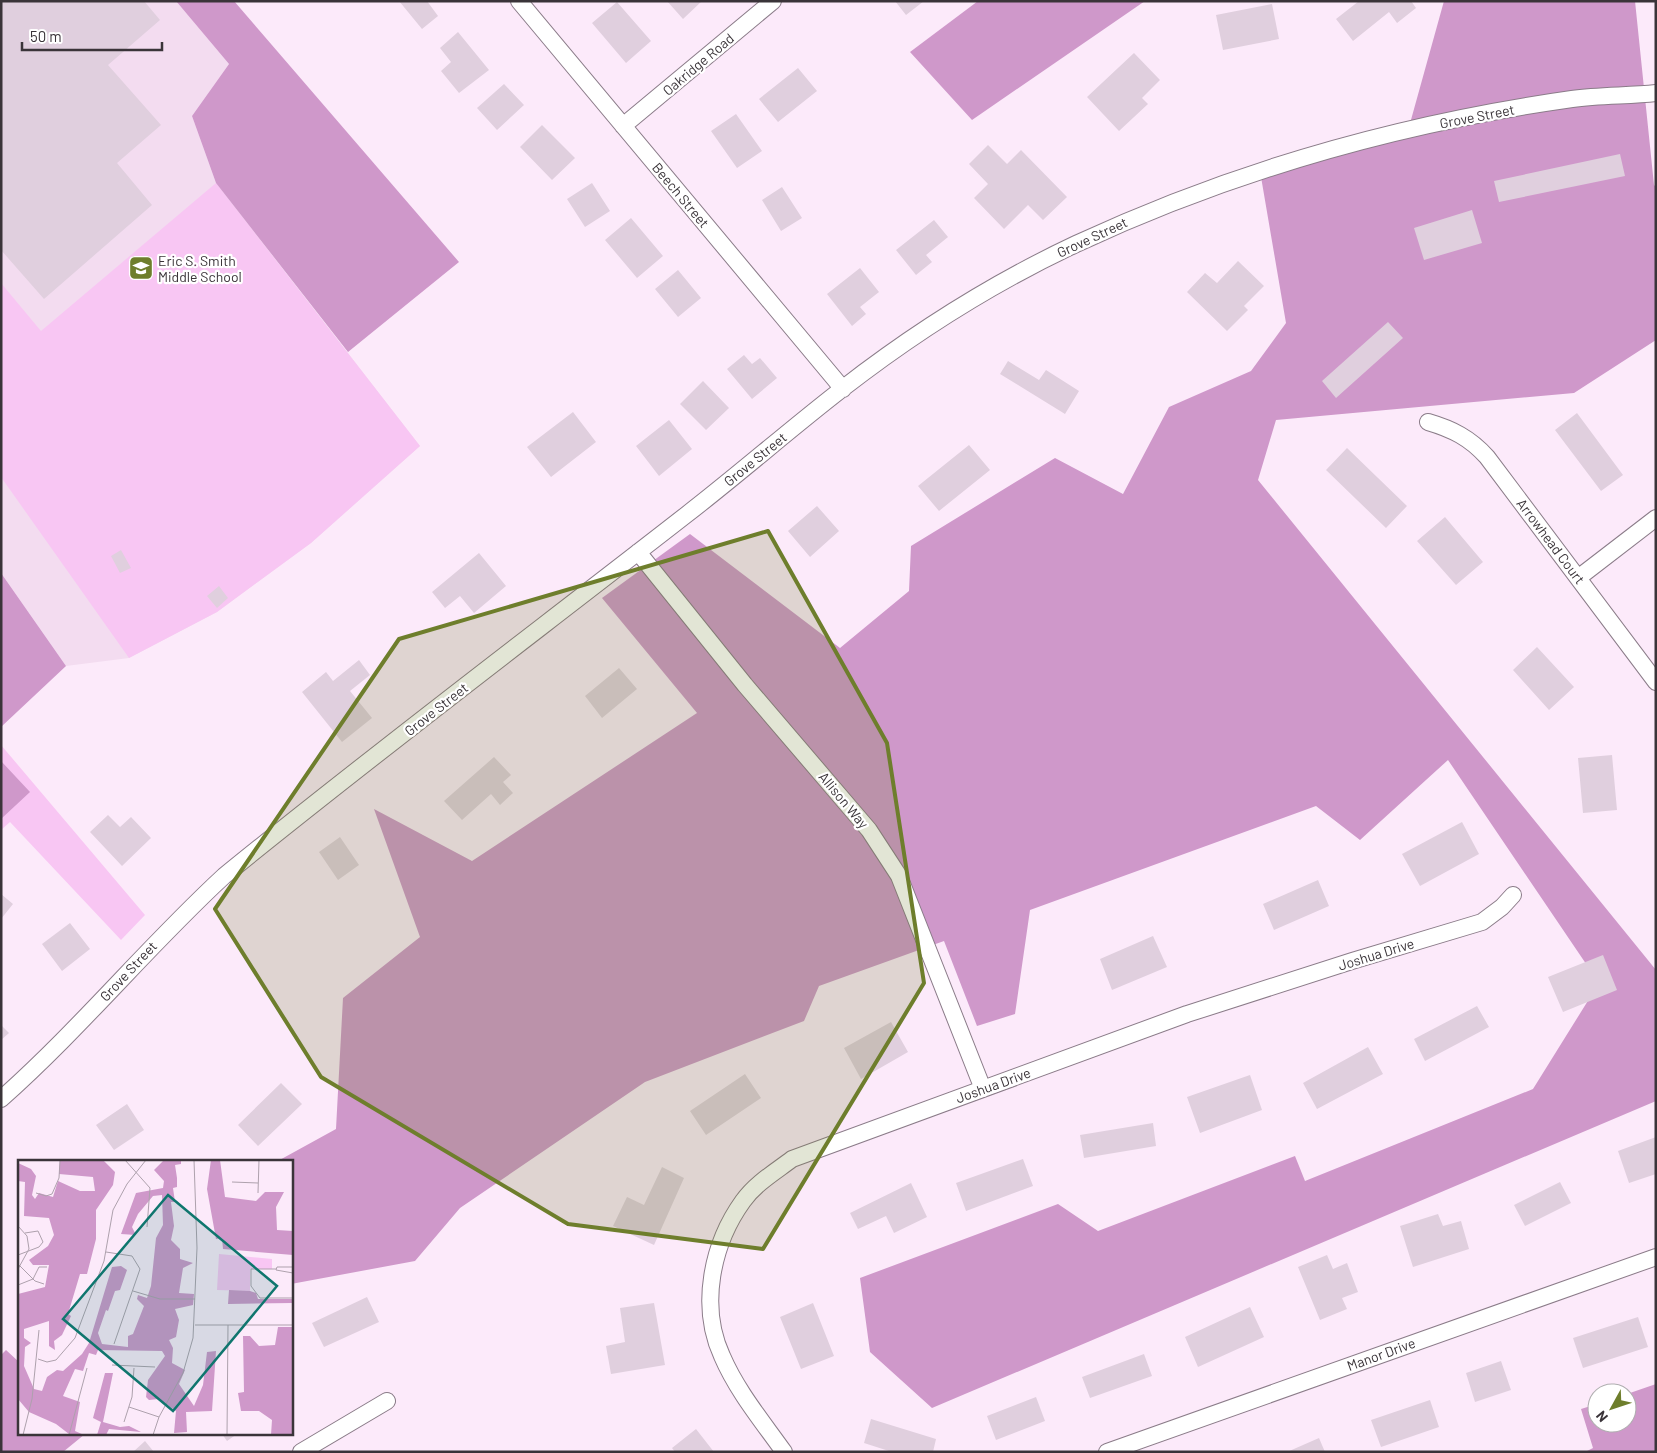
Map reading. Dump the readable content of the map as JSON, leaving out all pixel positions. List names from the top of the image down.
{
  "streets": {
    "street": [
      "Oakridge Road",
      "Grove Street",
      "Beech Street",
      "Arrowhead Court",
      "Allison Way",
      "Joshua Drive",
      "Manor Drive"
    ]
  },
  "crossings": [
    ["Oakridge Road", "Beech Street"],
    ["Grove Street", "Beech Street"],
    ["Grove Street", "Allison Way"],
    ["Allison Way", "Joshua Drive"]
  ],
  "places": {
    "school or university": ["Eric S. Smith Middle School"]
  },
  "scale_bar": "50 m",
  "north": "bottom left"
}
